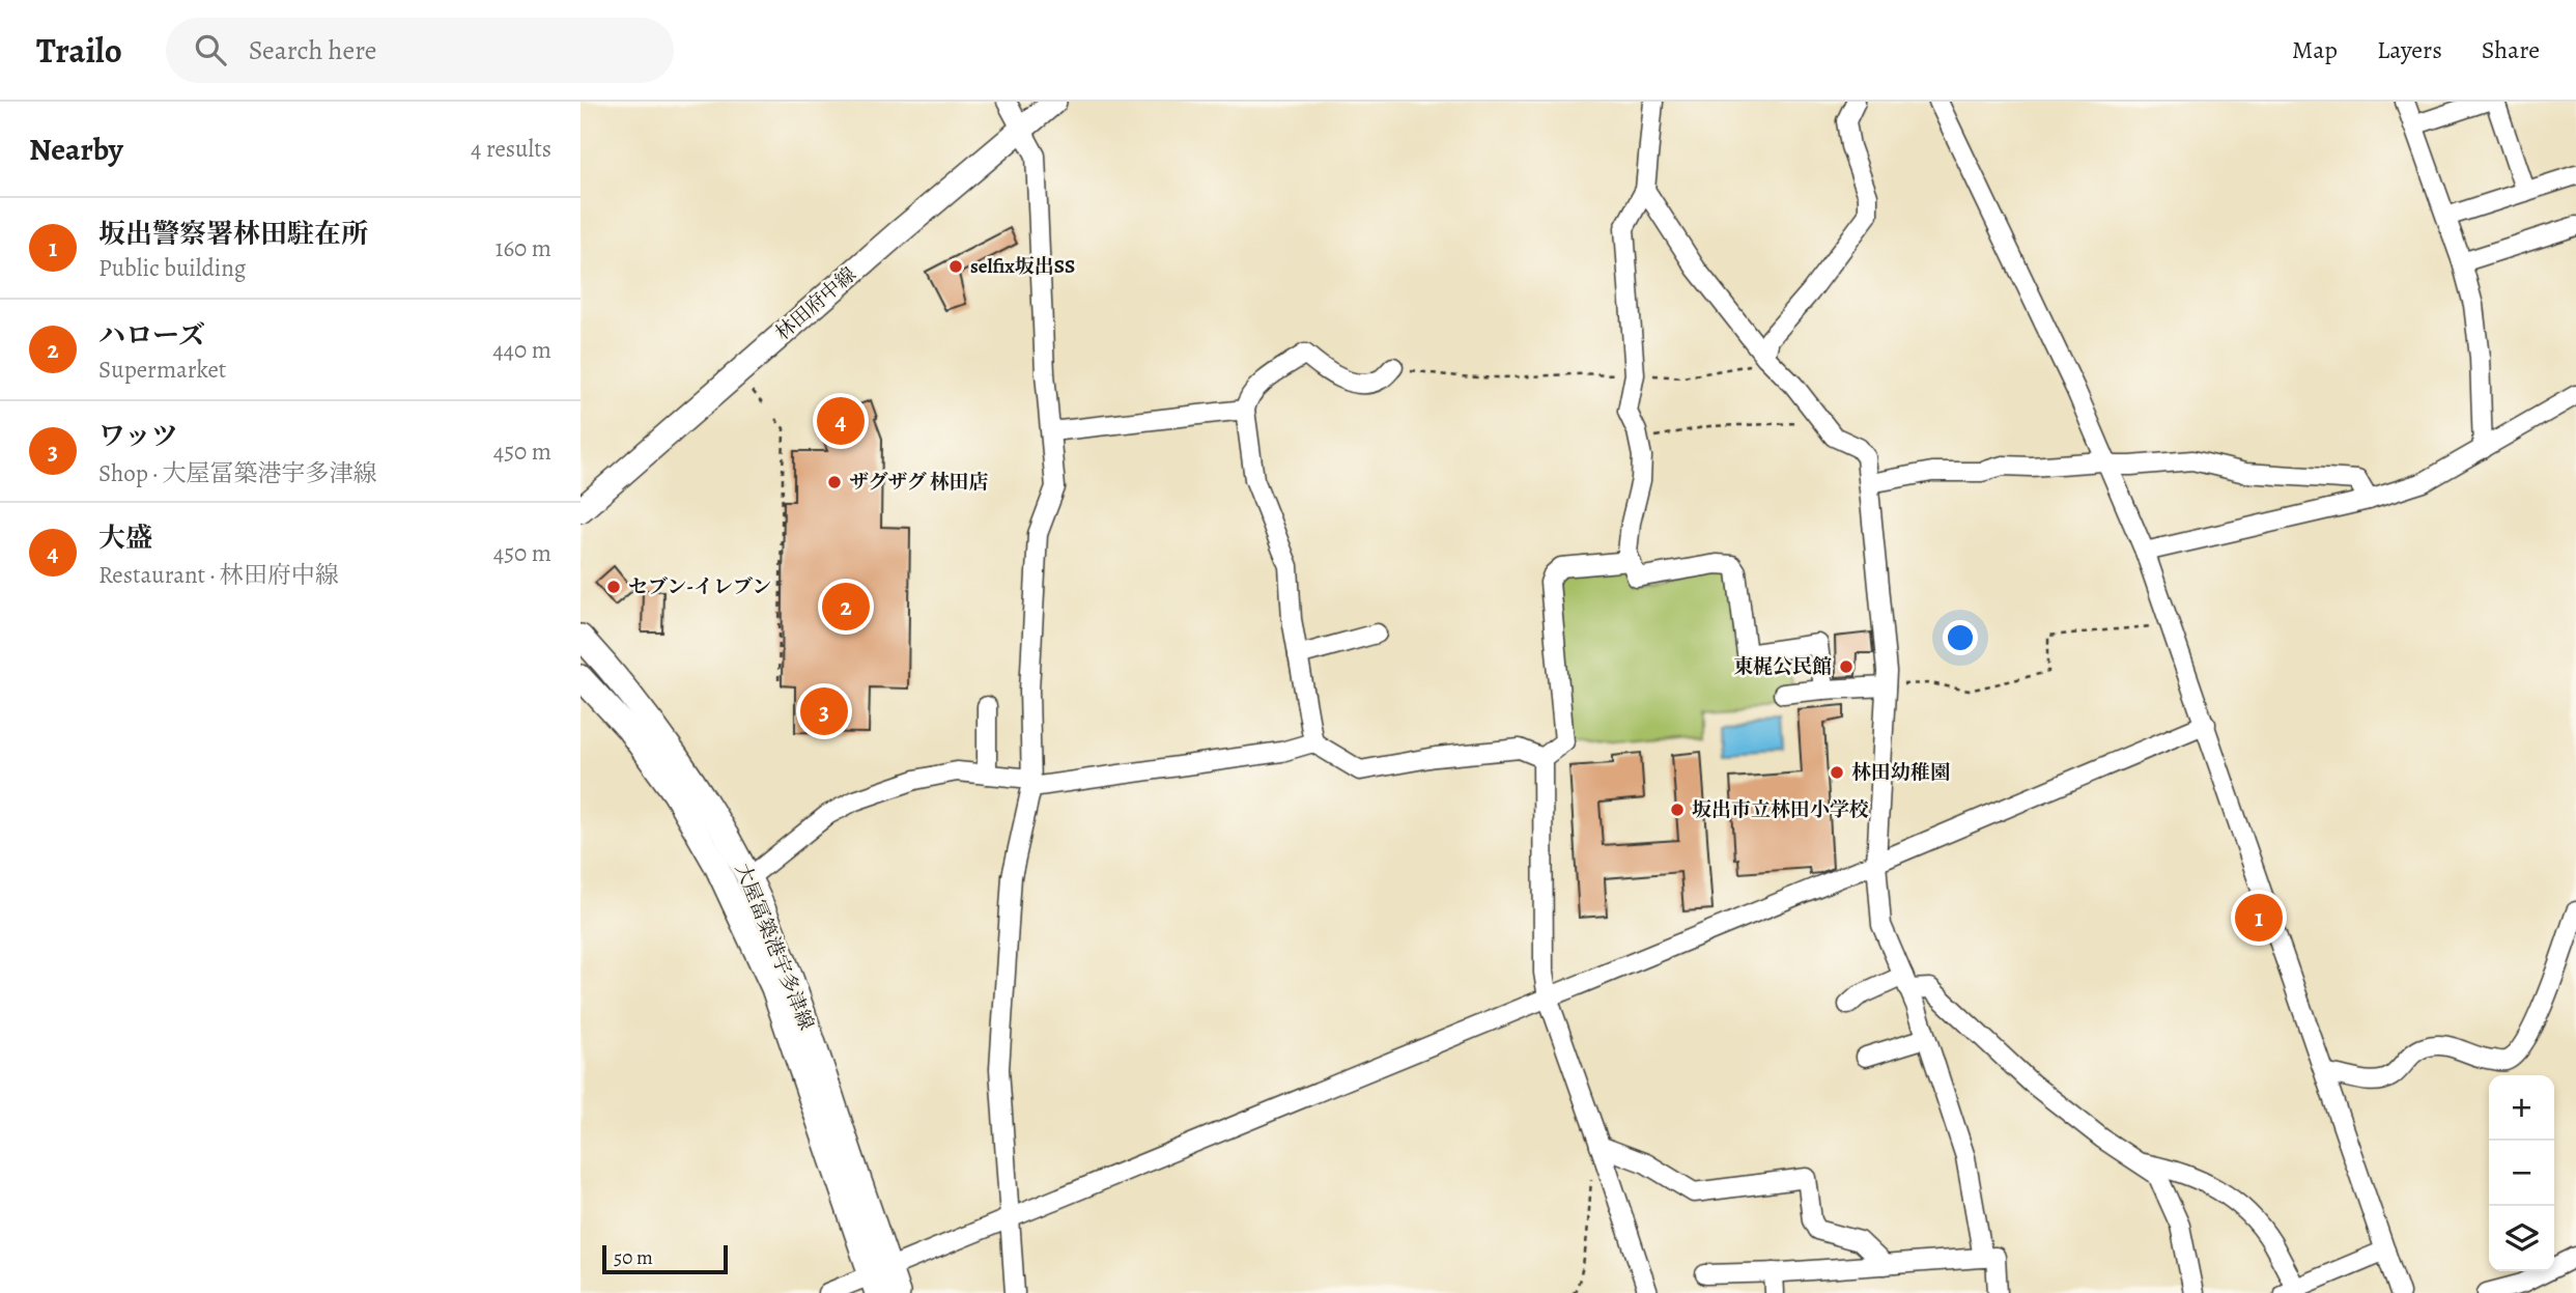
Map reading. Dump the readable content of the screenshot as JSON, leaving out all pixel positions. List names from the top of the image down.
{
  "streets": {
    "main road": ["林田府中線", "大屋冨築港宇多津線"]
  },
  "places": [
    "selfix坂出SS",
    "ザグザグ 林田店",
    "セブン-イレブン",
    "東梶公民館",
    "林田幼稚園",
    "坂出市立林田小学校"
  ],
  "scale_bar": "50 m",
  "page": {
    "header": "Trailo",
    "search": "Search here",
    "nav": ["Map", "Layers", "Share"],
    "heading": ["Nearby", "4 results"],
    "list": [
      {
        "mark": "1",
        "name": "坂出警察署林田駐在所",
        "note": "Public building",
        "value": "160 m"
      },
      {
        "mark": "2",
        "name": "ハローズ",
        "note": "Supermarket",
        "value": "440 m"
      },
      {
        "mark": "3",
        "name": "ワッツ",
        "note": "Shop · 大屋冨築港宇多津線",
        "value": "450 m"
      },
      {
        "mark": "4",
        "name": "大盛",
        "note": "Restaurant · 林田府中線",
        "value": "450 m"
      }
    ],
    "pins": [
      "4",
      "2",
      "3",
      "1"
    ],
    "map_buttons": ["+", "−"],
    "scale": "50 m"
  }
}
